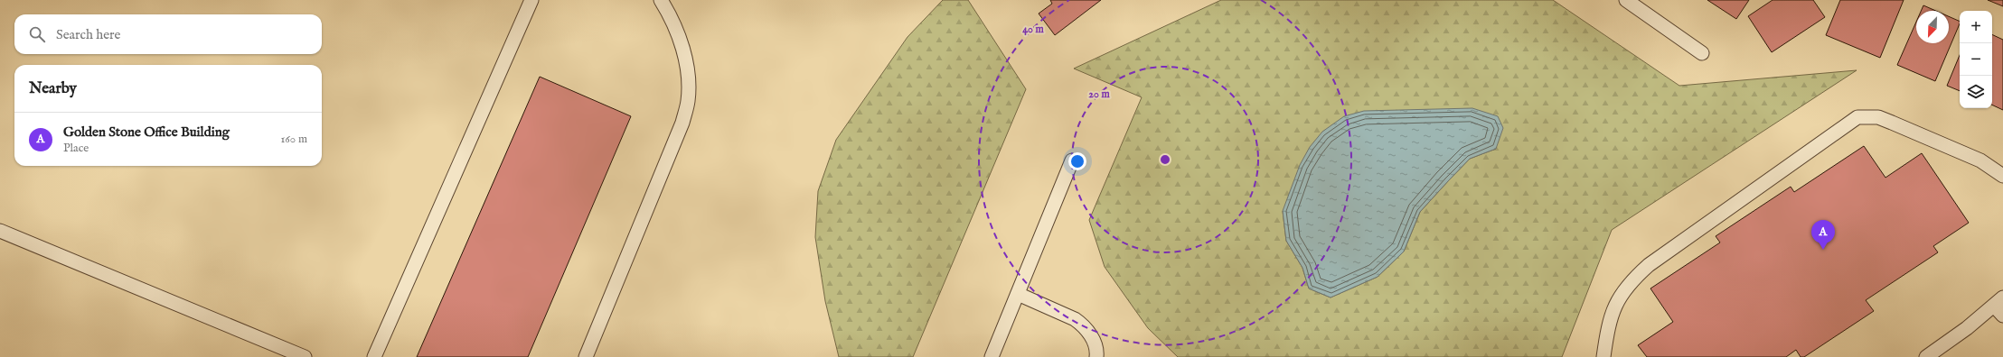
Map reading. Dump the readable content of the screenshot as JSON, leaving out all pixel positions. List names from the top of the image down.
{
  "north": "bottom left",
  "page": {
    "map_buttons": ["+", "−"],
    "search": "Search here",
    "heading": "Nearby",
    "list": [
      {
        "mark": "A",
        "name": "Golden Stone Office Building",
        "note": "Place",
        "value": "160 m"
      }
    ],
    "pins": "A"
  },
  "rings": ["40 m", "20 m"]
}
